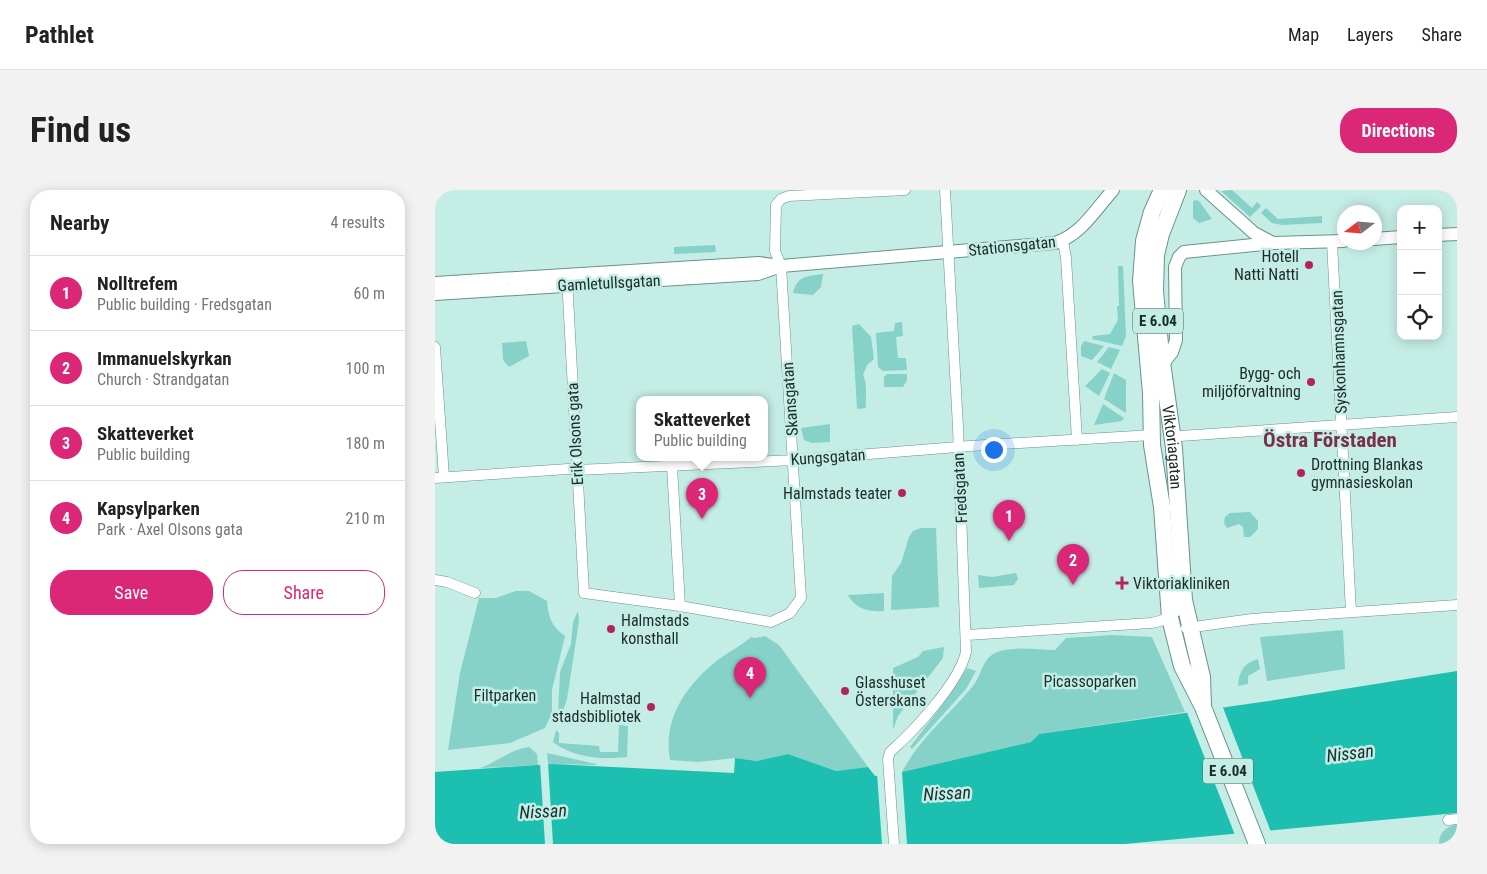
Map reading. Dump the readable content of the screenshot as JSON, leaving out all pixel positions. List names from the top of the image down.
{
  "streets": {
    "highway": ["E 6.04", "Viktoriagatan"],
    "street": [
      "Stationsgatan",
      "Gamletullsgatan",
      "Syskonhamnsgatan",
      "Skansgatan",
      "Erik Olsons gata",
      "Kungsgatan",
      "Fredsgatan"
    ]
  },
  "crossings": [
    ["Stationsgatan", "Gamletullsgatan"],
    ["Stationsgatan", "Fredsgatan"],
    ["Gamletullsgatan", "Skansgatan"],
    ["Gamletullsgatan", "Erik Olsons gata"],
    ["Gamletullsgatan", "Fredsgatan"],
    ["E 6.04", "Viktoriagatan"],
    ["Skansgatan", "Erik Olsons gata"],
    ["Skansgatan", "Kungsgatan"],
    ["Erik Olsons gata", "Kungsgatan"],
    ["Viktoriagatan", "Kungsgatan"],
    ["Kungsgatan", "Fredsgatan"]
  ],
  "districts": ["Östra Förstaden"],
  "water": ["Nissan"],
  "parks": ["Picassoparken", "Filtparken"],
  "places": {
    "other": [
      "Hotell Natti Natti",
      "Bygg- och miljöförvaltning",
      "Drottning Blankas gymnasieskolan",
      "Halmstads teater",
      "Halmstads konsthall",
      "Glasshuset Österskans",
      "Halmstad stadsbibliotek"
    ],
    "health": ["Viktoriakliniken"]
  },
  "north": "left",
  "page": {
    "header": "Pathlet",
    "nav": ["Map", "Layers", "Share"],
    "buttons": [
      "Directions",
      ["Save", "Share"]
    ],
    "title": "Find us",
    "heading": ["Nearby", "4 results"],
    "map_buttons": ["+", "−"],
    "list": [
      {
        "mark": "1",
        "name": "Nolltrefem",
        "note": "Public building · Fredsgatan",
        "value": "60 m"
      },
      {
        "mark": "2",
        "name": "Immanuelskyrkan",
        "note": "Church · Strandgatan",
        "value": "100 m"
      },
      {
        "mark": "3",
        "name": "Skatteverket",
        "note": "Public building",
        "value": "180 m"
      },
      {
        "mark": "4",
        "name": "Kapsylparken",
        "note": "Park · Axel Olsons gata",
        "value": "210 m"
      }
    ],
    "popup": ["Skatteverket", "Public building"],
    "pins": [
      "3",
      "1",
      "2",
      "4"
    ]
  }
}
